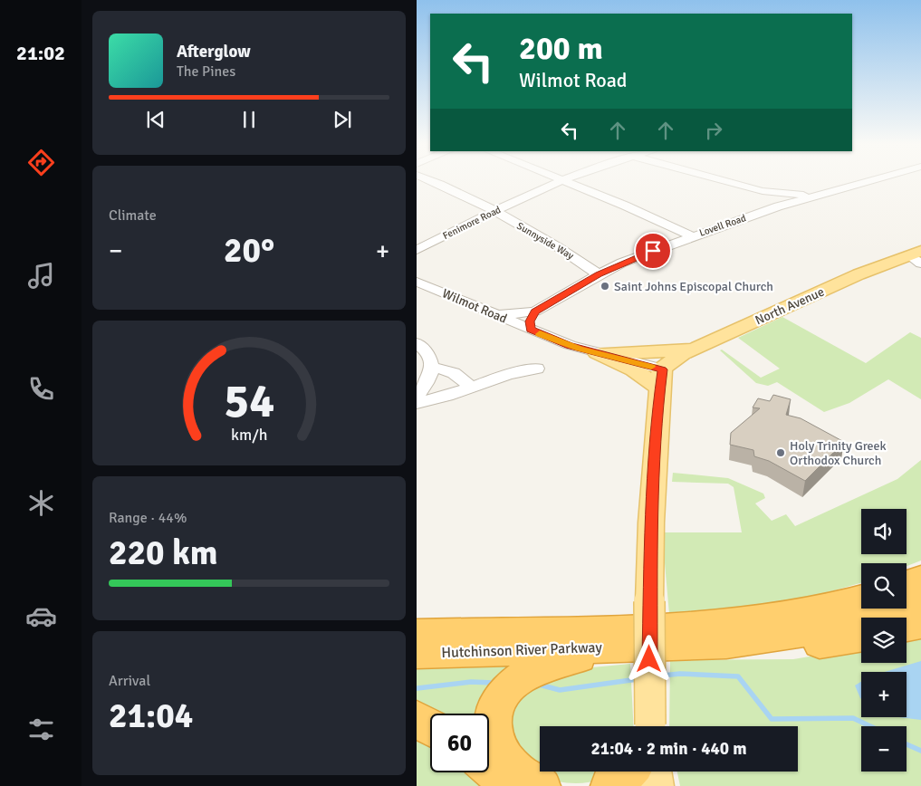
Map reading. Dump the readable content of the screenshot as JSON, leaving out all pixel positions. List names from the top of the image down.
{
  "streets": {
    "highway": ["Hutchinson River Parkway"],
    "main road": ["North Avenue"],
    "street": [
      "Fenimore Road",
      "Lovell Road",
      "Sunnyside Way",
      "Wilmot Road"
    ]
  },
  "crossings": [
    ["Fenimore Road", "Sunnyside Way"],
    ["Lovell Road", "Sunnyside Way"],
    ["Lovell Road", "Wilmot Road"]
  ],
  "places": ["Saint Johns Episcopal Church", "Holy Trinity Greek Orthodox Church"],
  "page": {
    "tabs": "21:02",
    "turn": ["200 m", "Wilmot Road"],
    "song": ["Afterglow", "The Pines"],
    "tile": [
      "Climate",
      ["Range · 44%", "220 km"],
      ["Arrival", "21:04"]
    ],
    "heat": ["−", "20°", "+"],
    "map_buttons": ["+", "−"],
    "limit": "60",
    "trip": "21:04 · 2 min · 440 m",
    "gauge": ["54", "km/h"]
  }
}
